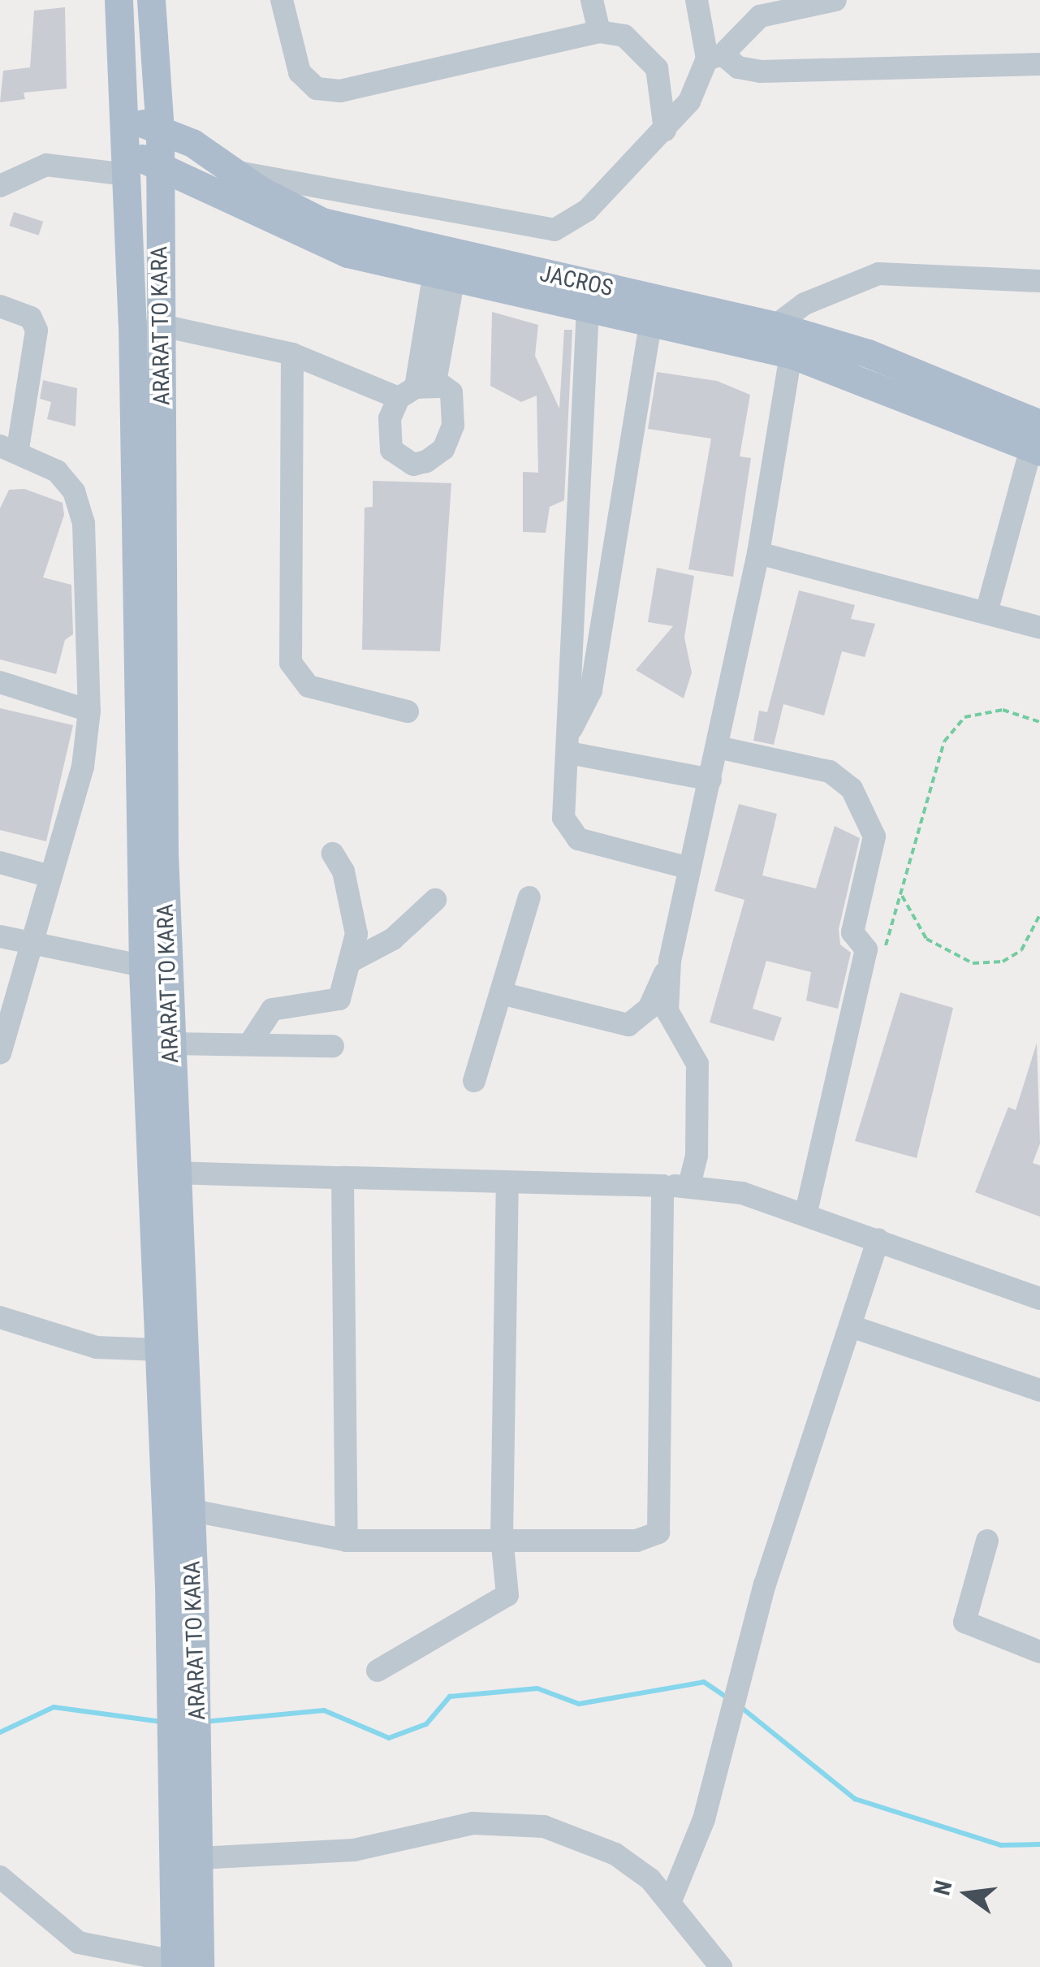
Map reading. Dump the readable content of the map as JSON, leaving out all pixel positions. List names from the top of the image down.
{
  "streets": {
    "main road": ["JACROS", "ARARAT TO KARA"]
  },
  "crossings": [
    ["JACROS", "ARARAT TO KARA"]
  ],
  "north": "left"
}
